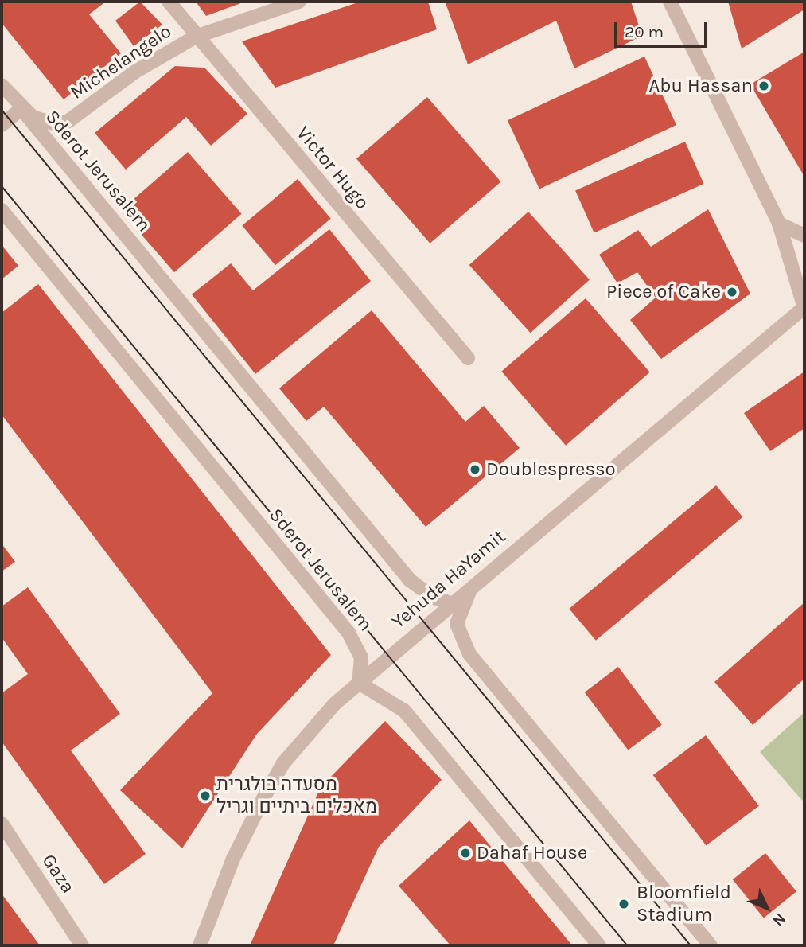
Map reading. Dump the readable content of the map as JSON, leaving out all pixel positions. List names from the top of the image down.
{
  "streets": {
    "street": [
      "Michelangelo",
      "Victor Hugo",
      "Sderot Jerusalem",
      "Yehuda HaYamit",
      "Gaza"
    ]
  },
  "crossings": [
    ["Michelangelo", "Victor Hugo"],
    ["Michelangelo", "Sderot Jerusalem"],
    ["Sderot Jerusalem", "Yehuda HaYamit"]
  ],
  "places": [
    "Abu Hassan",
    "Piece of Cake",
    "Doublespresso",
    "מסעדה בולגרית מאכלים ביתיים וגריל",
    "Dahaf House",
    "Bloomfield Stadium"
  ],
  "scale_bar": "20 m",
  "north": "bottom right"
}
